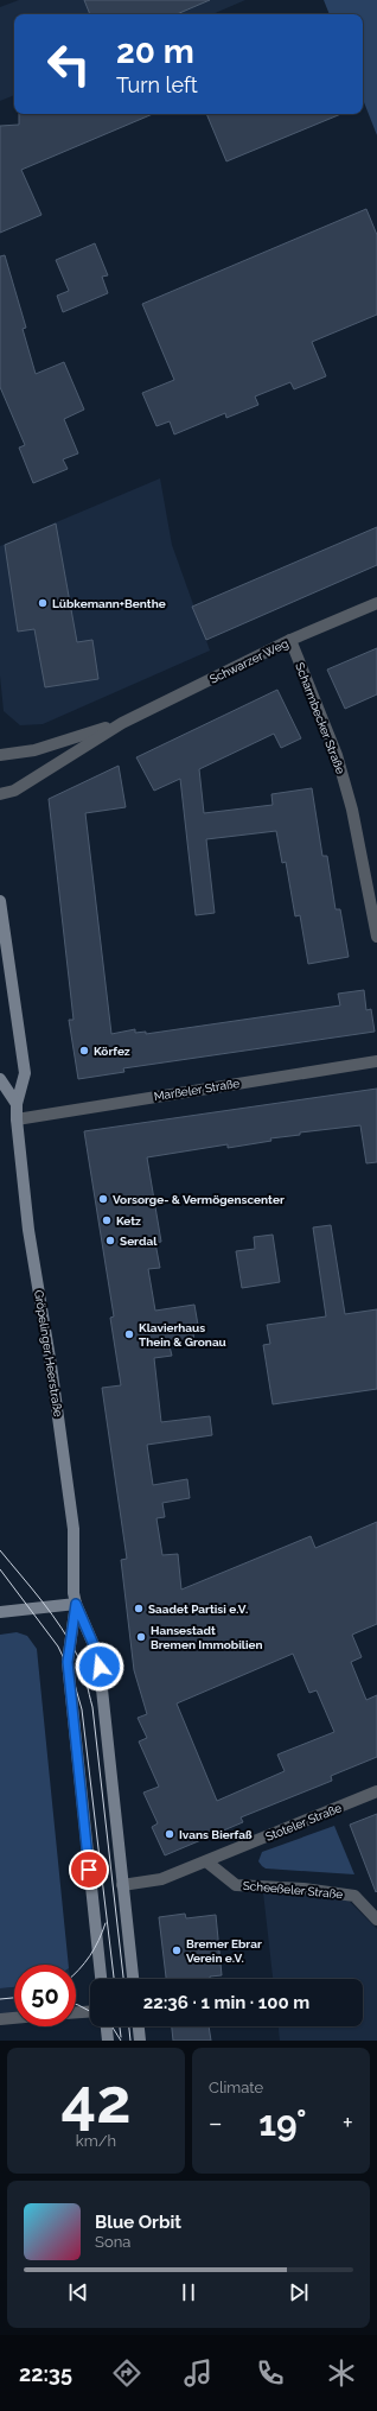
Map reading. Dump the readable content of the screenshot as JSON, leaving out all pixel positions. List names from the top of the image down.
{
  "streets": {
    "main road": ["Gröpelinger Heerstraße"],
    "street": [
      "Schwarzer Weg",
      "Scharmbecker Straße",
      "Marßeler Straße",
      "Stoteler Straße",
      "Scheeßeler Straße"
    ]
  },
  "crossings": [
    ["Schwarzer Weg", "Scharmbecker Straße"],
    ["Marßeler Straße", "Gröpelinger Heerstraße"],
    ["Gröpelinger Heerstraße", "Stoteler Straße"],
    ["Stoteler Straße", "Scheeßeler Straße"]
  ],
  "places": [
    "Lübkemann+Benthe",
    "Körfez",
    "Vorsorge- & Vermögenscenter",
    "Ketz",
    "Serdal",
    "Klavierhaus Thein & Gronau",
    "Saadet Partisi e.V.",
    "Hansestadt Bremen Immobilien",
    "Ivans Bierfaß",
    "Bremer Ebrar Verein e.V."
  ],
  "page": {
    "turn": ["20 m", "Turn left"],
    "limit": "50",
    "trip": "22:36 · 1 min · 100 m",
    "tile": [
      ["42", "km/h"],
      "Climate"
    ],
    "heat": ["−", "19°", "+"],
    "song": ["Blue Orbit", "Sona"],
    "tabs": "22:35"
  }
}
